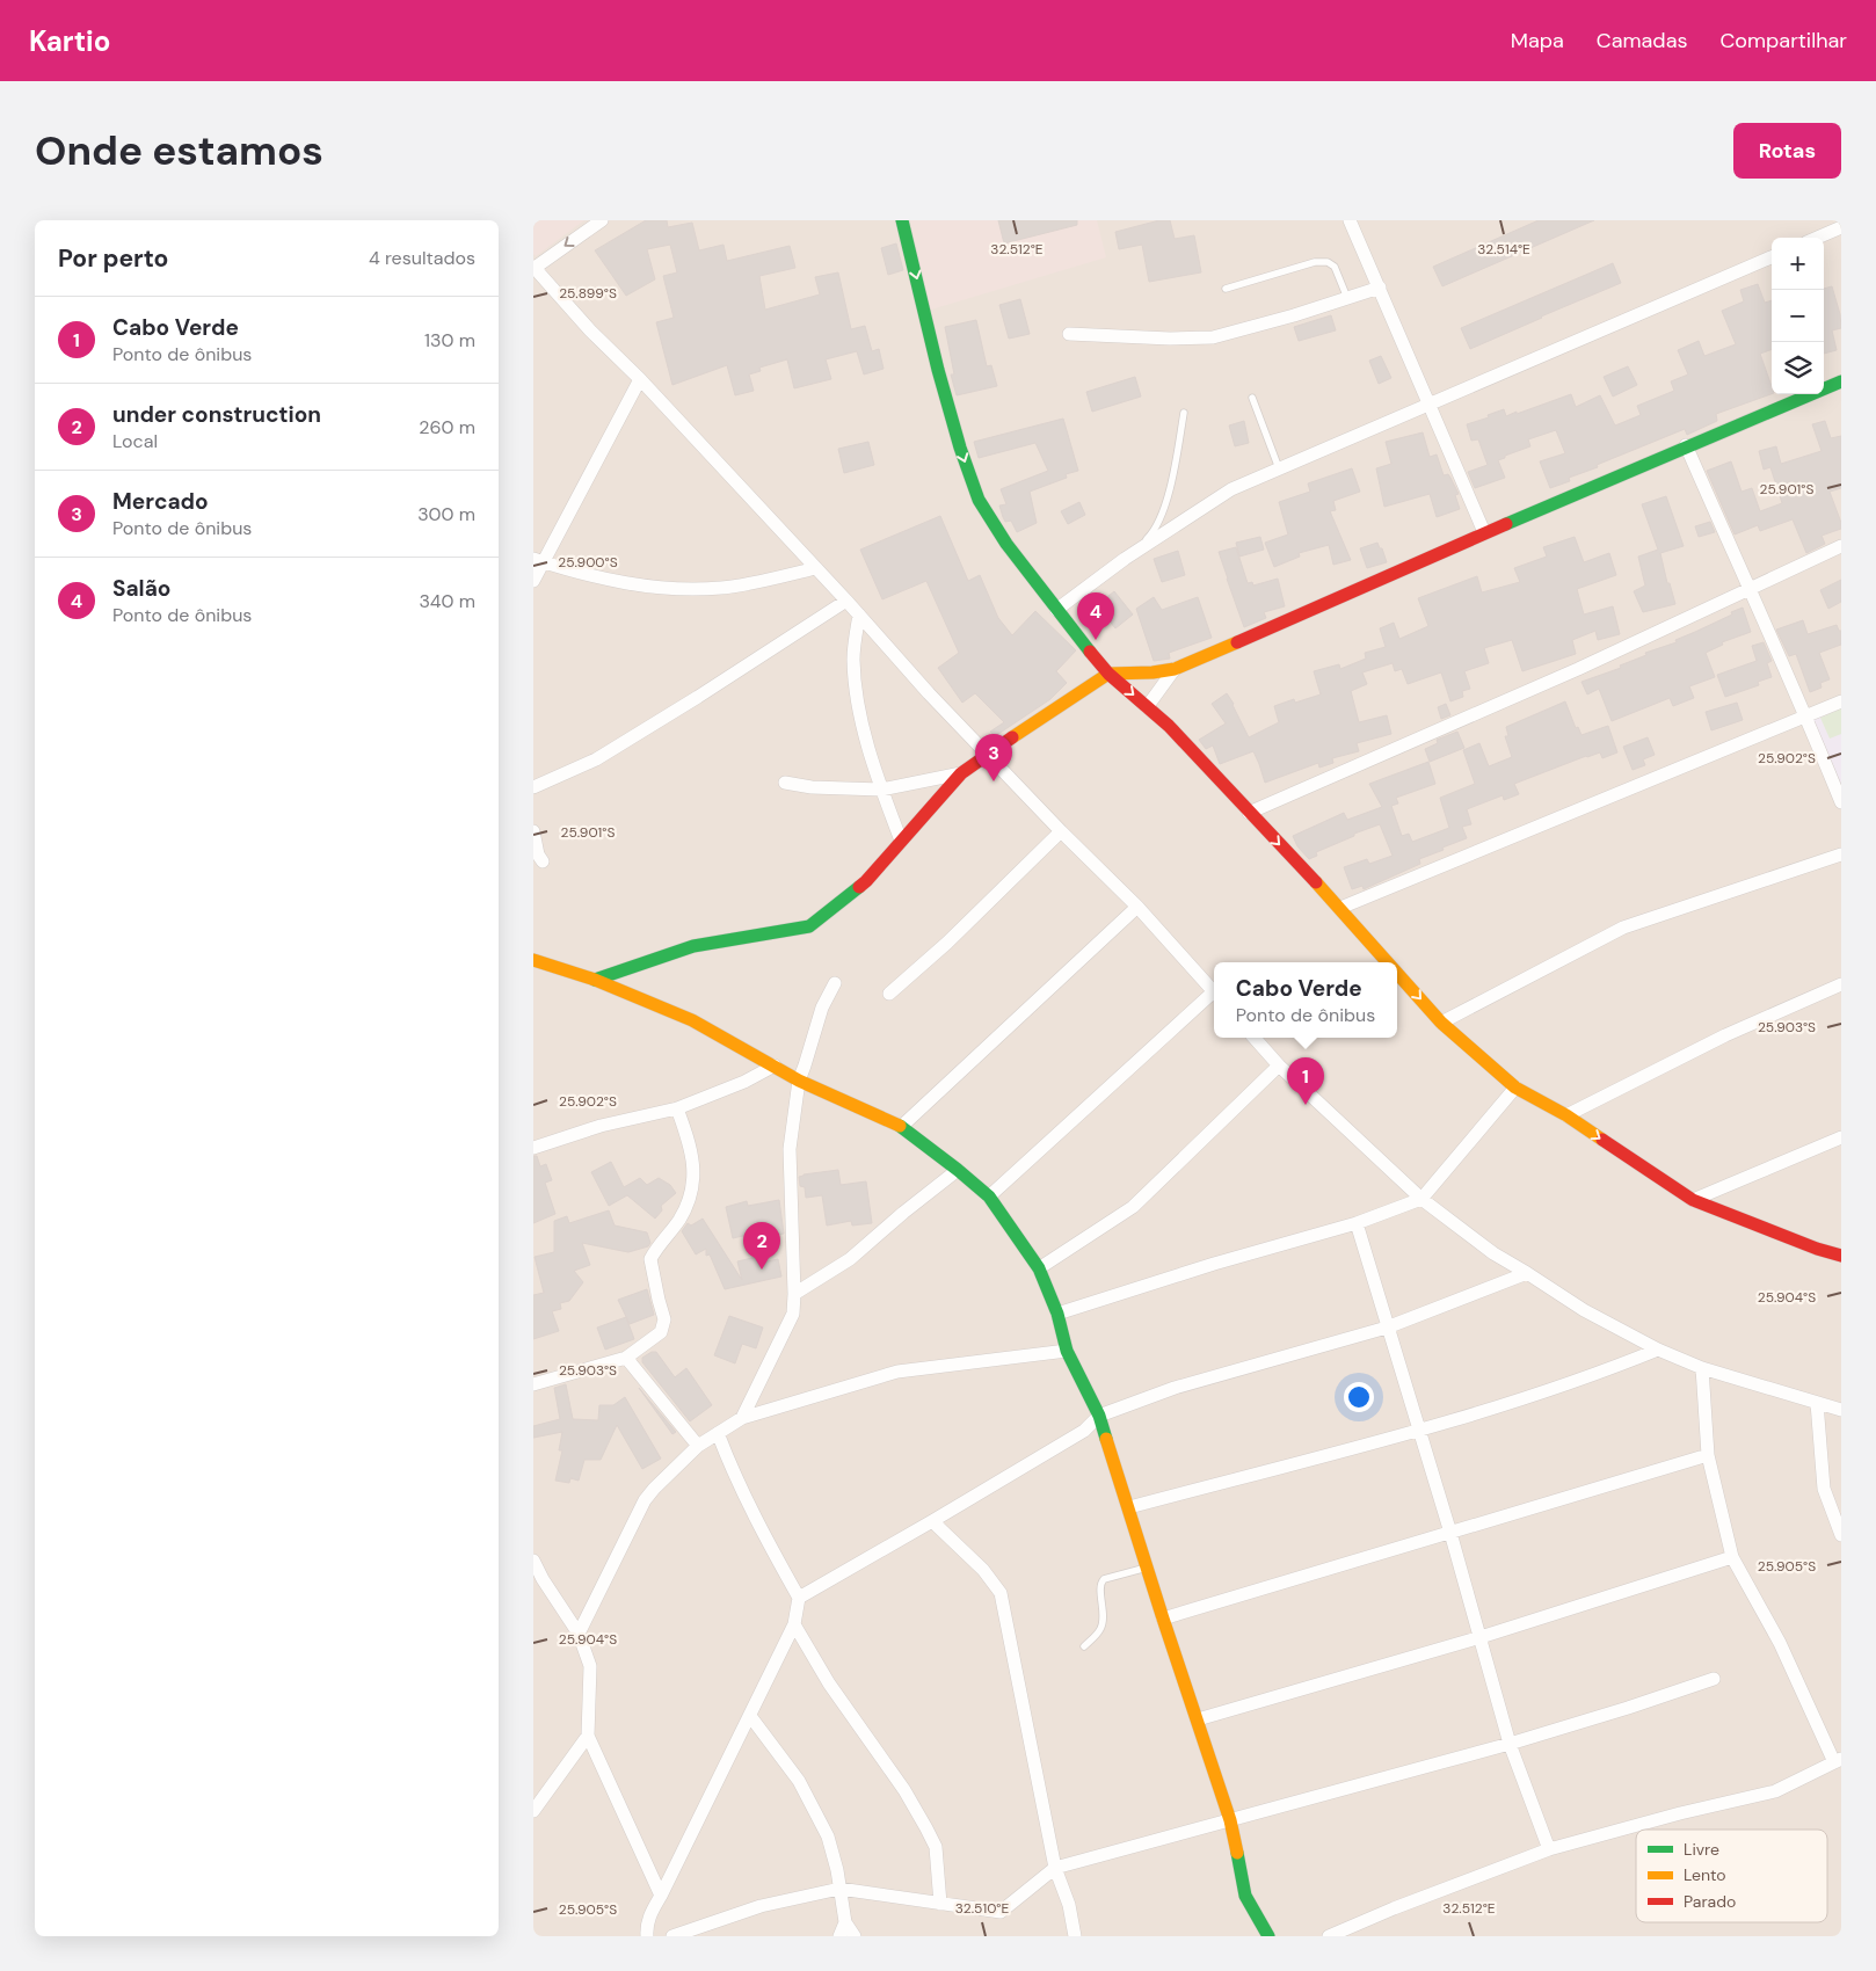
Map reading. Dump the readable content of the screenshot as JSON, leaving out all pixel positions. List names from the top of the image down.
{
  "legend": ["Livre", "Lento", "Parado"],
  "page": {
    "header": "Kartio",
    "nav": ["Mapa", "Camadas", "Compartilhar"],
    "buttons": "Rotas",
    "title": "Onde estamos",
    "heading": ["Por perto", "4 resultados"],
    "map_buttons": ["+", "−"],
    "list": [
      {
        "mark": "1",
        "name": "Cabo Verde",
        "note": "Ponto de ônibus",
        "value": "130 m"
      },
      {
        "mark": "2",
        "name": "under construction",
        "note": "Local",
        "value": "260 m"
      },
      {
        "mark": "3",
        "name": "Mercado",
        "note": "Ponto de ônibus",
        "value": "300 m"
      },
      {
        "mark": "4",
        "name": "Salão",
        "note": "Ponto de ônibus",
        "value": "340 m"
      }
    ],
    "pins": [
      "4",
      "3",
      "1",
      "2"
    ],
    "popup": ["Cabo Verde", "Ponto de ônibus"]
  },
  "coordinates": [
    "32.512°E",
    "32.514°E",
    "25.899°S",
    "25.901°S",
    "25.900°S",
    "25.902°S",
    "25.903°S",
    "25.904°S",
    "25.905°S",
    "32.510°E"
  ]
}
